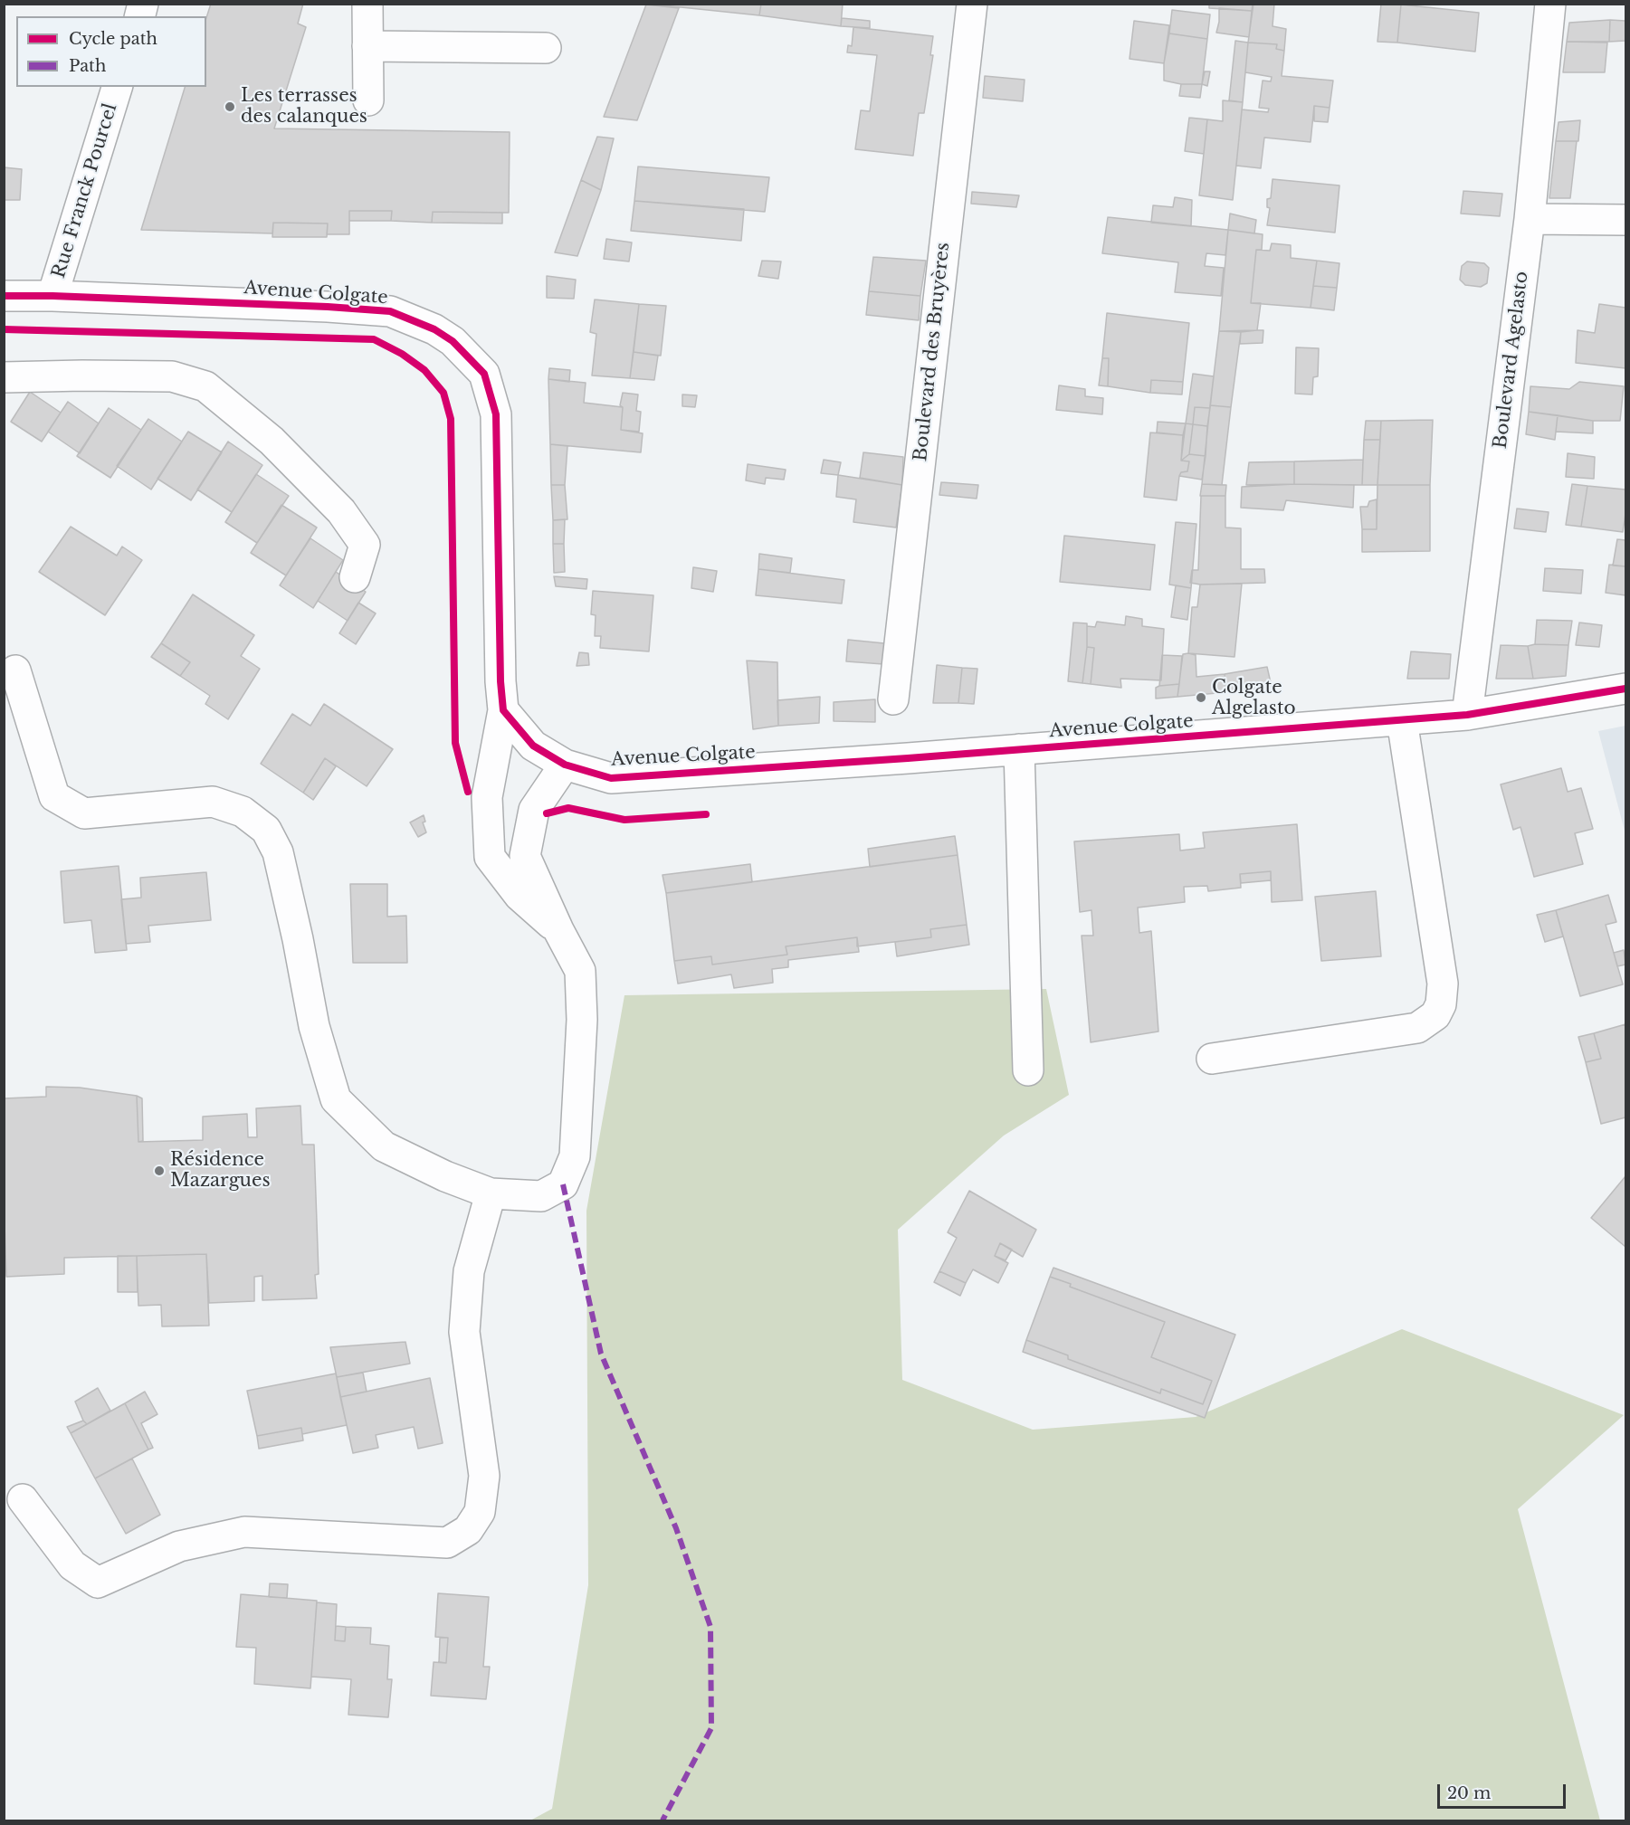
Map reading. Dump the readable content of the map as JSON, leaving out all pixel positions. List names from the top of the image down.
{
  "streets": {
    "street": [
      "Rue Franck Pourcel",
      "Avenue Colgate",
      "Boulevard des Bruyères",
      "Boulevard Agelasto"
    ]
  },
  "crossings": [
    ["Rue Franck Pourcel", "Avenue Colgate"],
    ["Avenue Colgate", "Boulevard Agelasto"]
  ],
  "places": ["Les terrasses des calanques", "Colgate Algelasto", "Résidence Mazargues"],
  "legend": ["Cycle path", "Path"],
  "scale_bar": "20 m"
}
